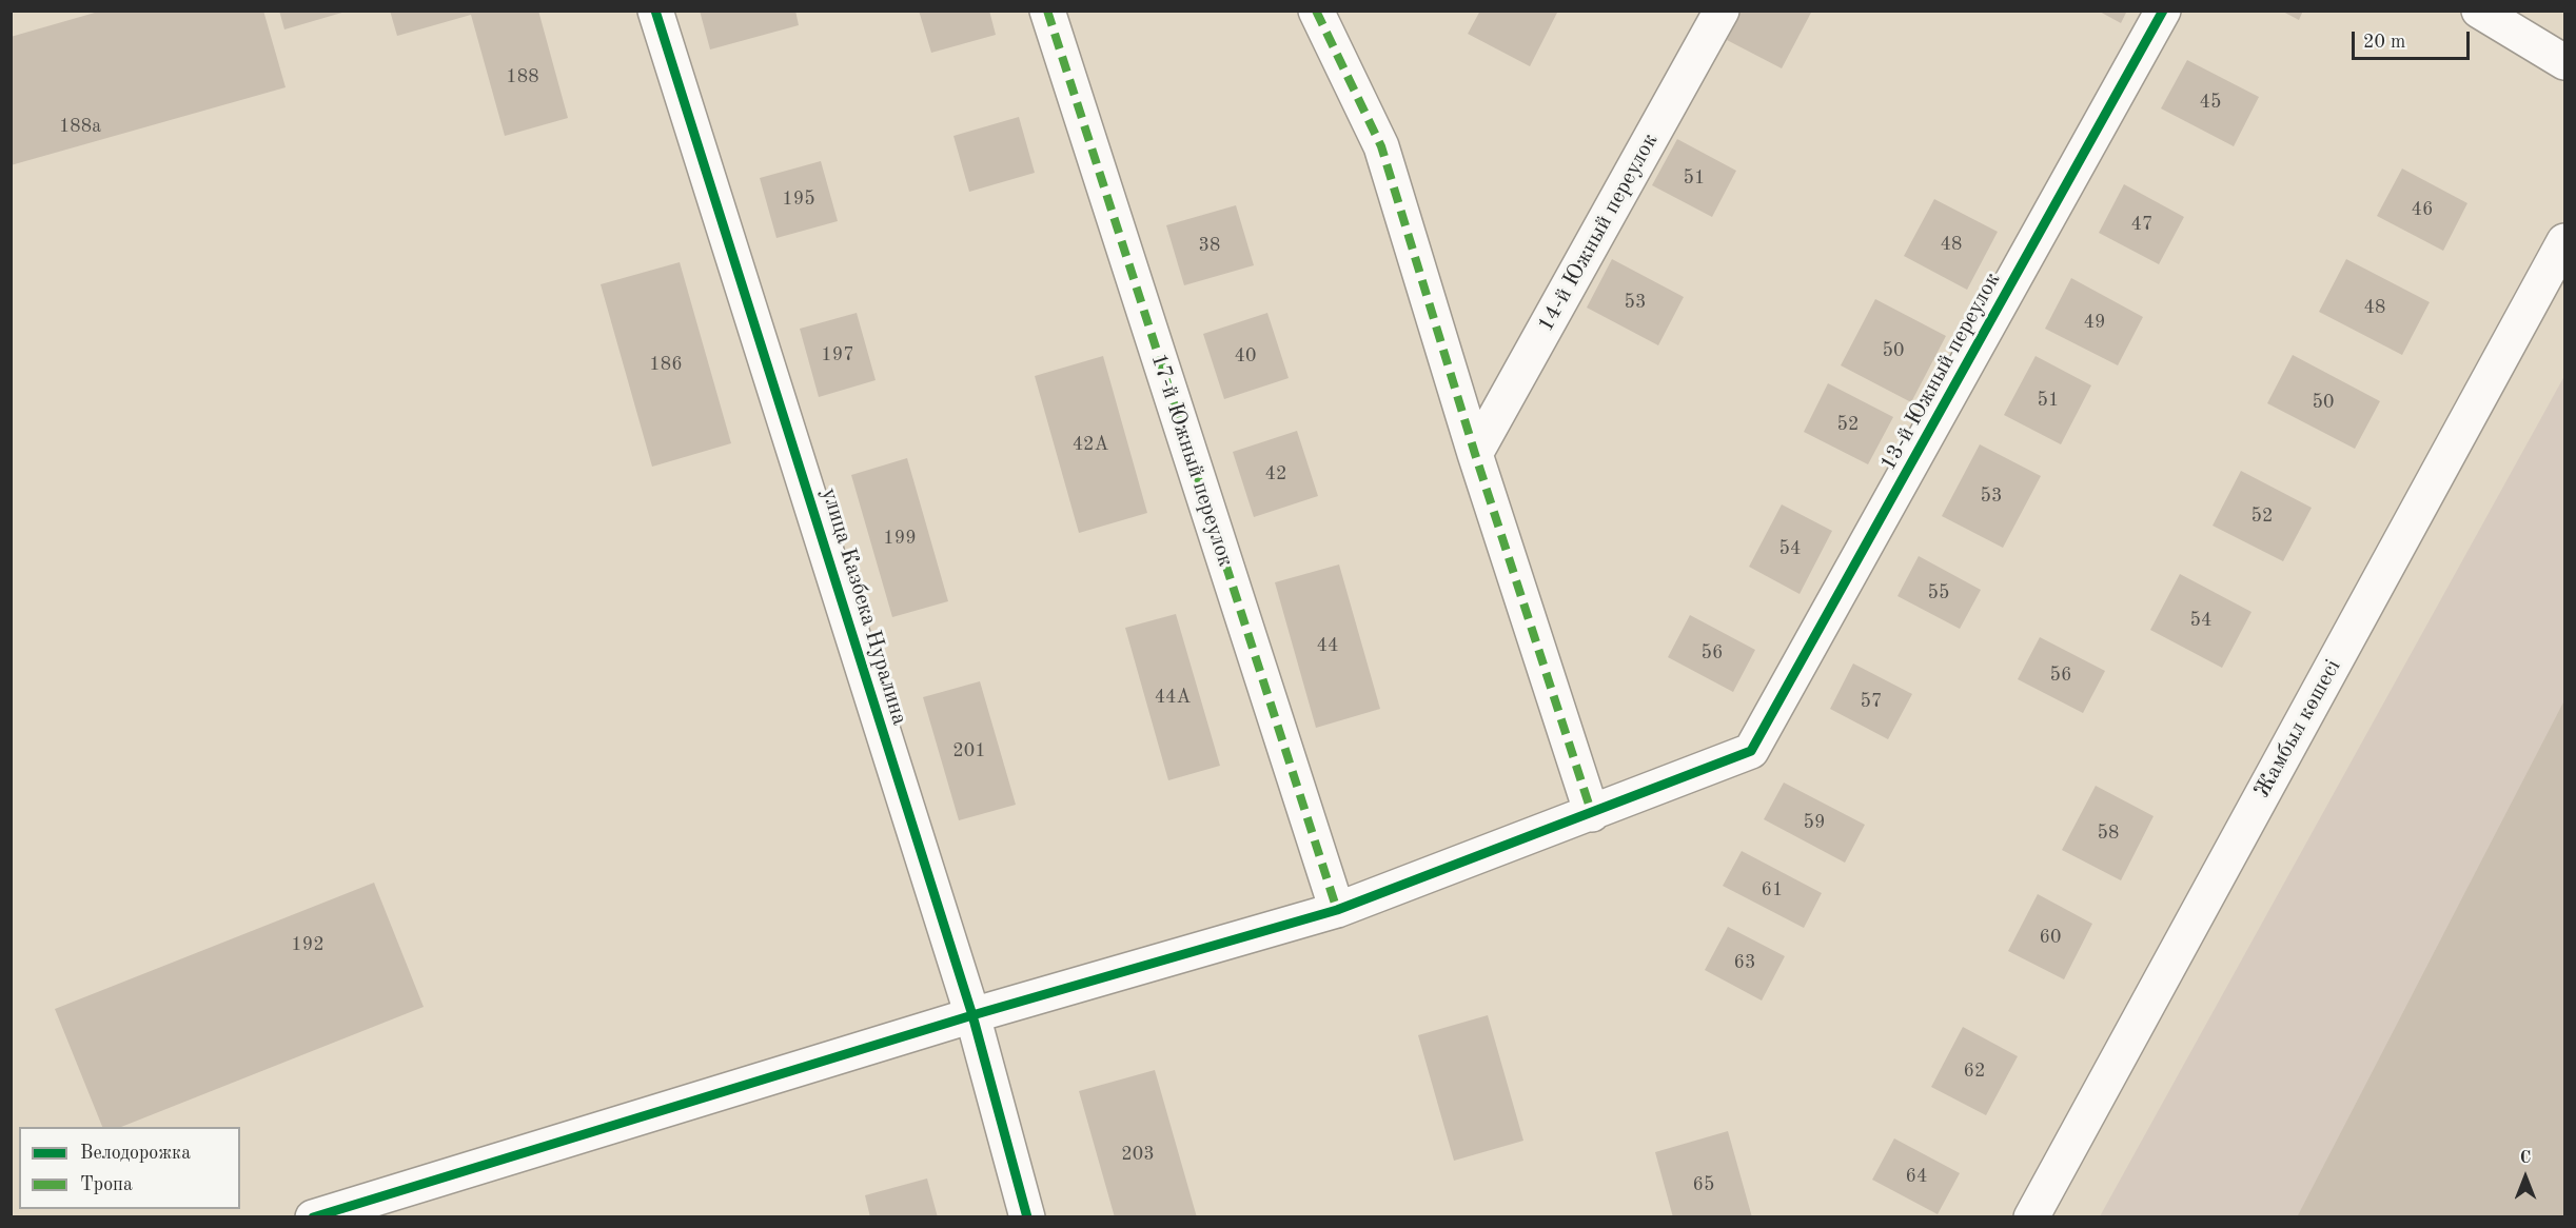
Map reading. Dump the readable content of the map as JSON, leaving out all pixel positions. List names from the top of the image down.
{
  "streets": {
    "street": [
      "14-й Южный переулок",
      "13-й Южный переулок",
      "17-й Южный переулок",
      "улица Казбека Нуралина",
      "Жамбыл көшесі"
    ]
  },
  "house_numbers": [
    "188",
    "45",
    "188а",
    "51",
    "195",
    "46",
    "47",
    "48",
    "38",
    "53",
    "48",
    "49",
    "50",
    "197",
    "40",
    "186",
    "51",
    "50",
    "52",
    "42А",
    "42",
    "53",
    "52",
    "199",
    "54",
    "55",
    "54",
    "44",
    "56",
    "56",
    "44А",
    "57",
    "201",
    "59",
    "58",
    "61",
    "60",
    "192",
    "63",
    "62",
    "203",
    "64",
    "65"
  ],
  "legend": ["Велодорожка", "Тропа"],
  "scale_bar": "20 m",
  "north": "top"
}
